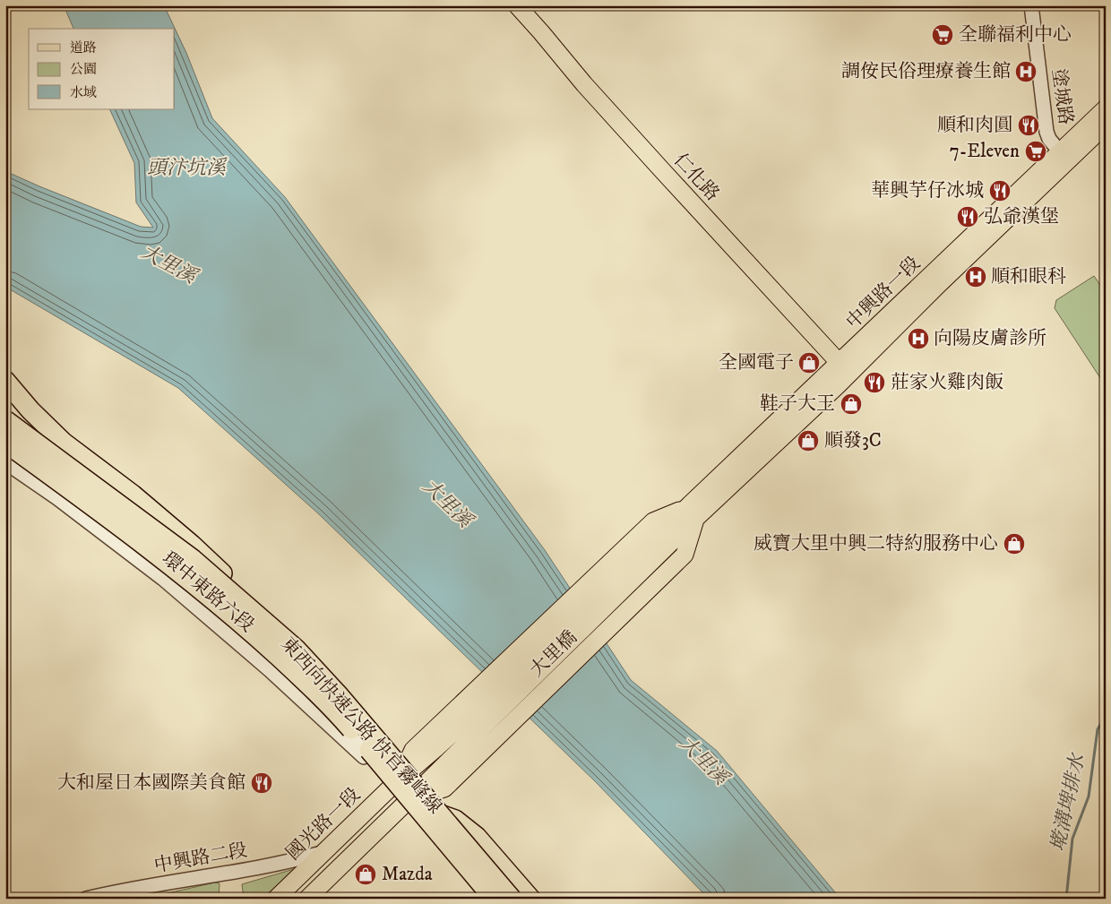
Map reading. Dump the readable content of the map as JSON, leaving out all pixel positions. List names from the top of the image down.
{
  "streets": {
    "highway": ["東西向快速公路 快官霧峰線"],
    "main road": [
      "仁化路",
      "中興路一段",
      "大里橋",
      "國光路一段"
    ],
    "street": ["塗城路", "環中東路六段", "中興路二段"]
  },
  "crossings": [
    ["塗城路", "中興路一段"],
    ["仁化路", "中興路一段"],
    ["中興路一段", "大里橋"],
    ["環中東路六段", "國光路一段"],
    ["大里橋", "國光路一段"],
    ["國光路一段", "中興路二段"]
  ],
  "water": ["頭汴坑溪", "大里溪", "墘溝埤排水"],
  "places": {
    "supermarket": ["全聯福利中心", "7-Eleven"],
    "hospital": ["調侒民俗理療養生館", "順和眼科", "向陽皮膚診所"],
    "restaurant": [
      "順和肉圓",
      "華興芋仔冰城",
      "弘爺漢堡",
      "莊家火雞肉飯",
      "大和屋日本國際美食館"
    ],
    "shop": [
      "全國電子",
      "鞋子大王",
      "順發3C",
      "威寶大里中興二特約服務中心",
      "Mazda"
    ]
  },
  "legend": ["道路", "公園", "水域"]
}
